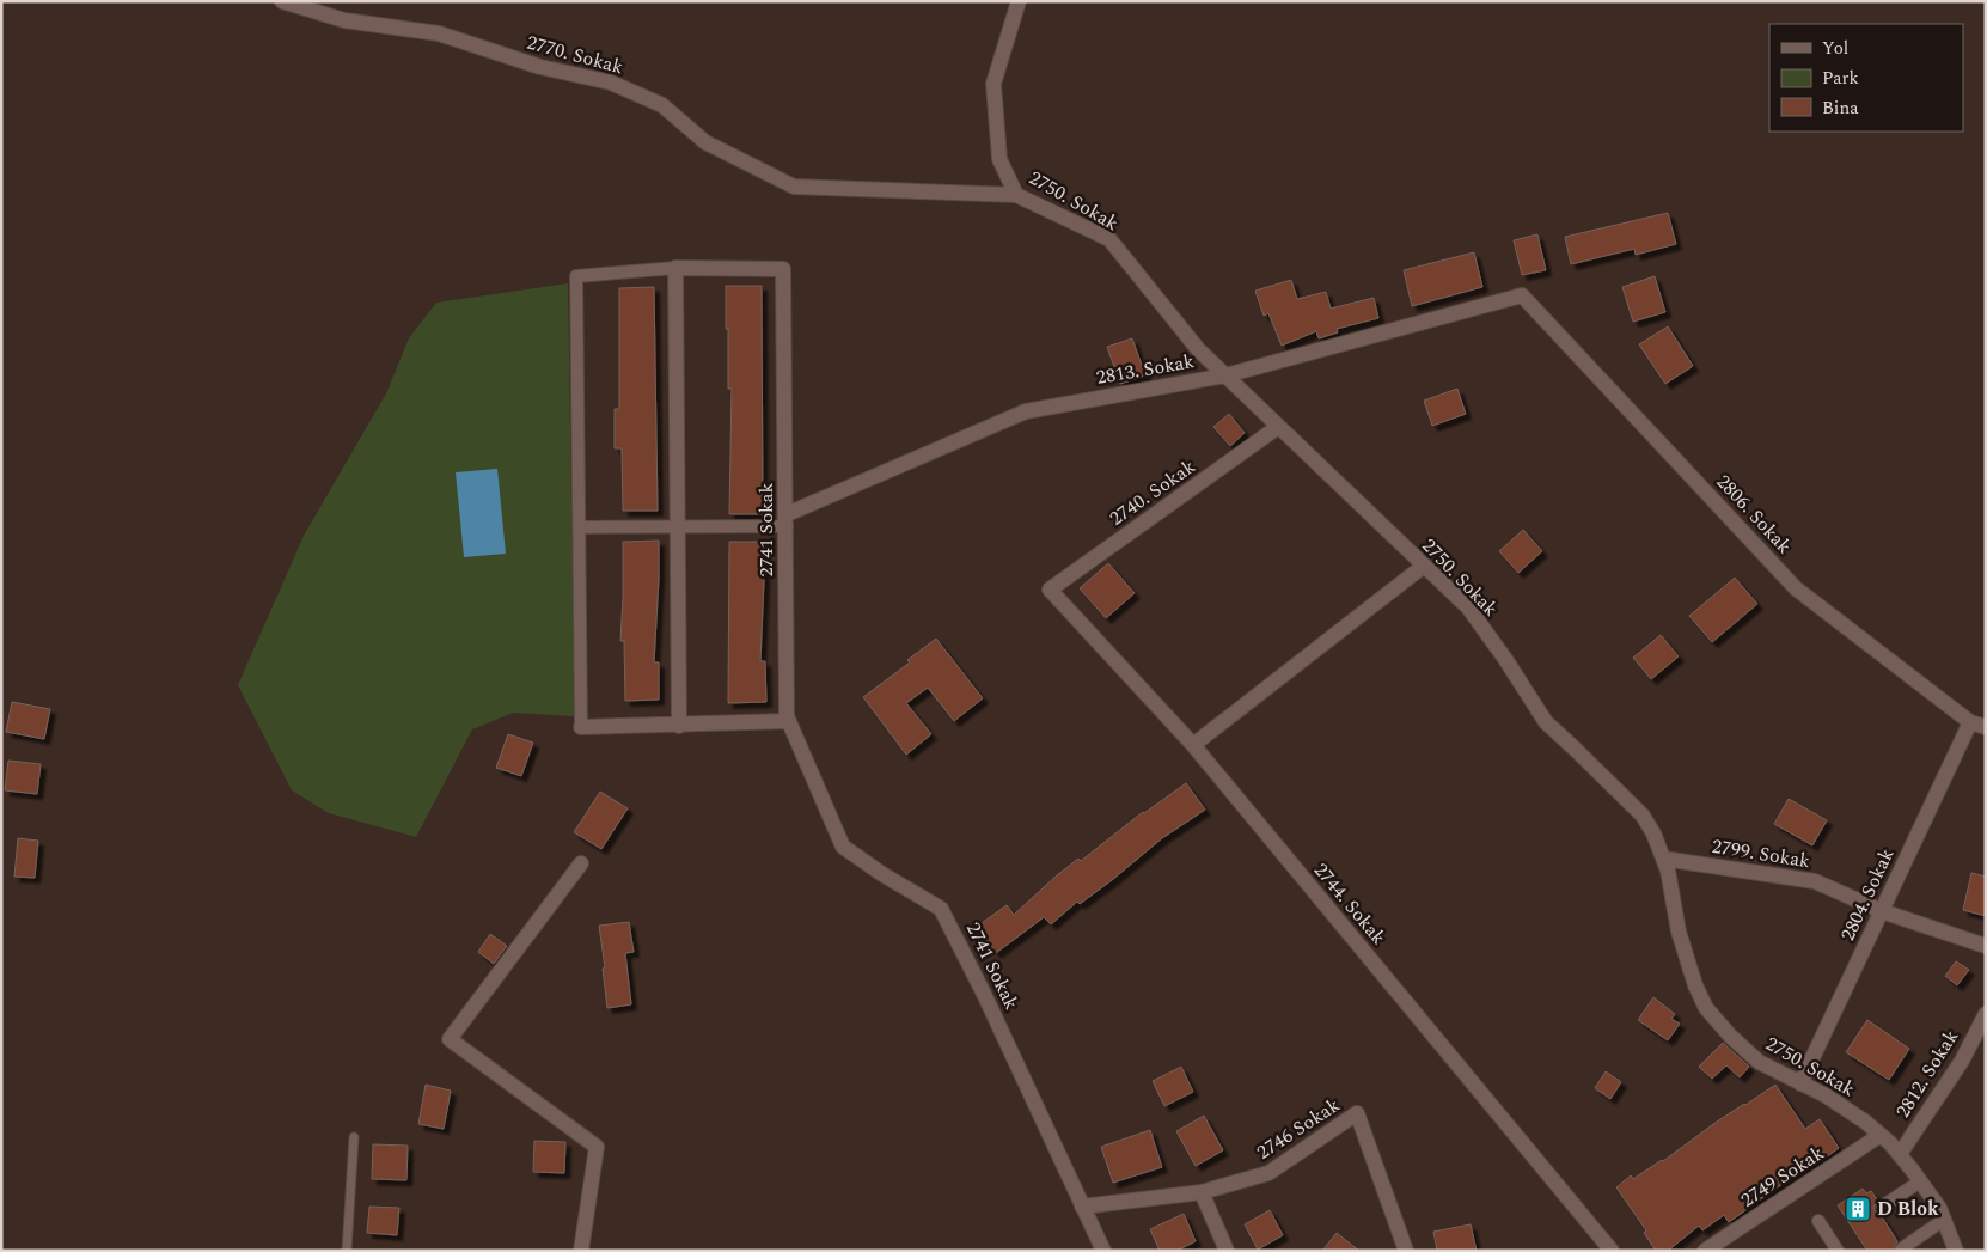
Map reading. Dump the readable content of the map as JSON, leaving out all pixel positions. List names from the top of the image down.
{
  "streets": {
    "street": [
      "2770. Sokak",
      "2750. Sokak",
      "2813. Sokak",
      "2740. Sokak",
      "2806. Sokak",
      "2741 Sokak",
      "2799. Sokak",
      "2804. Sokak",
      "2744. Sokak",
      "2812. Sokak",
      "2746 Sokak",
      "2749 Sokak"
    ]
  },
  "crossings": [
    ["2770. Sokak", "2750. Sokak"],
    ["2750. Sokak", "2813. Sokak"],
    ["2750. Sokak", "2740. Sokak"],
    ["2750. Sokak", "2799. Sokak"],
    ["2750. Sokak", "2804. Sokak"],
    ["2750. Sokak", "2812. Sokak"],
    ["2750. Sokak", "2749 Sokak"],
    ["2813. Sokak", "2806. Sokak"],
    ["2813. Sokak", "2741 Sokak"],
    ["2740. Sokak", "2744. Sokak"],
    ["2806. Sokak", "2804. Sokak"],
    ["2741 Sokak", "2746 Sokak"],
    ["2799. Sokak", "2804. Sokak"]
  ],
  "places": {
    "building": ["D Blok"]
  },
  "legend": ["Yol", "Park", "Bina"]
}
